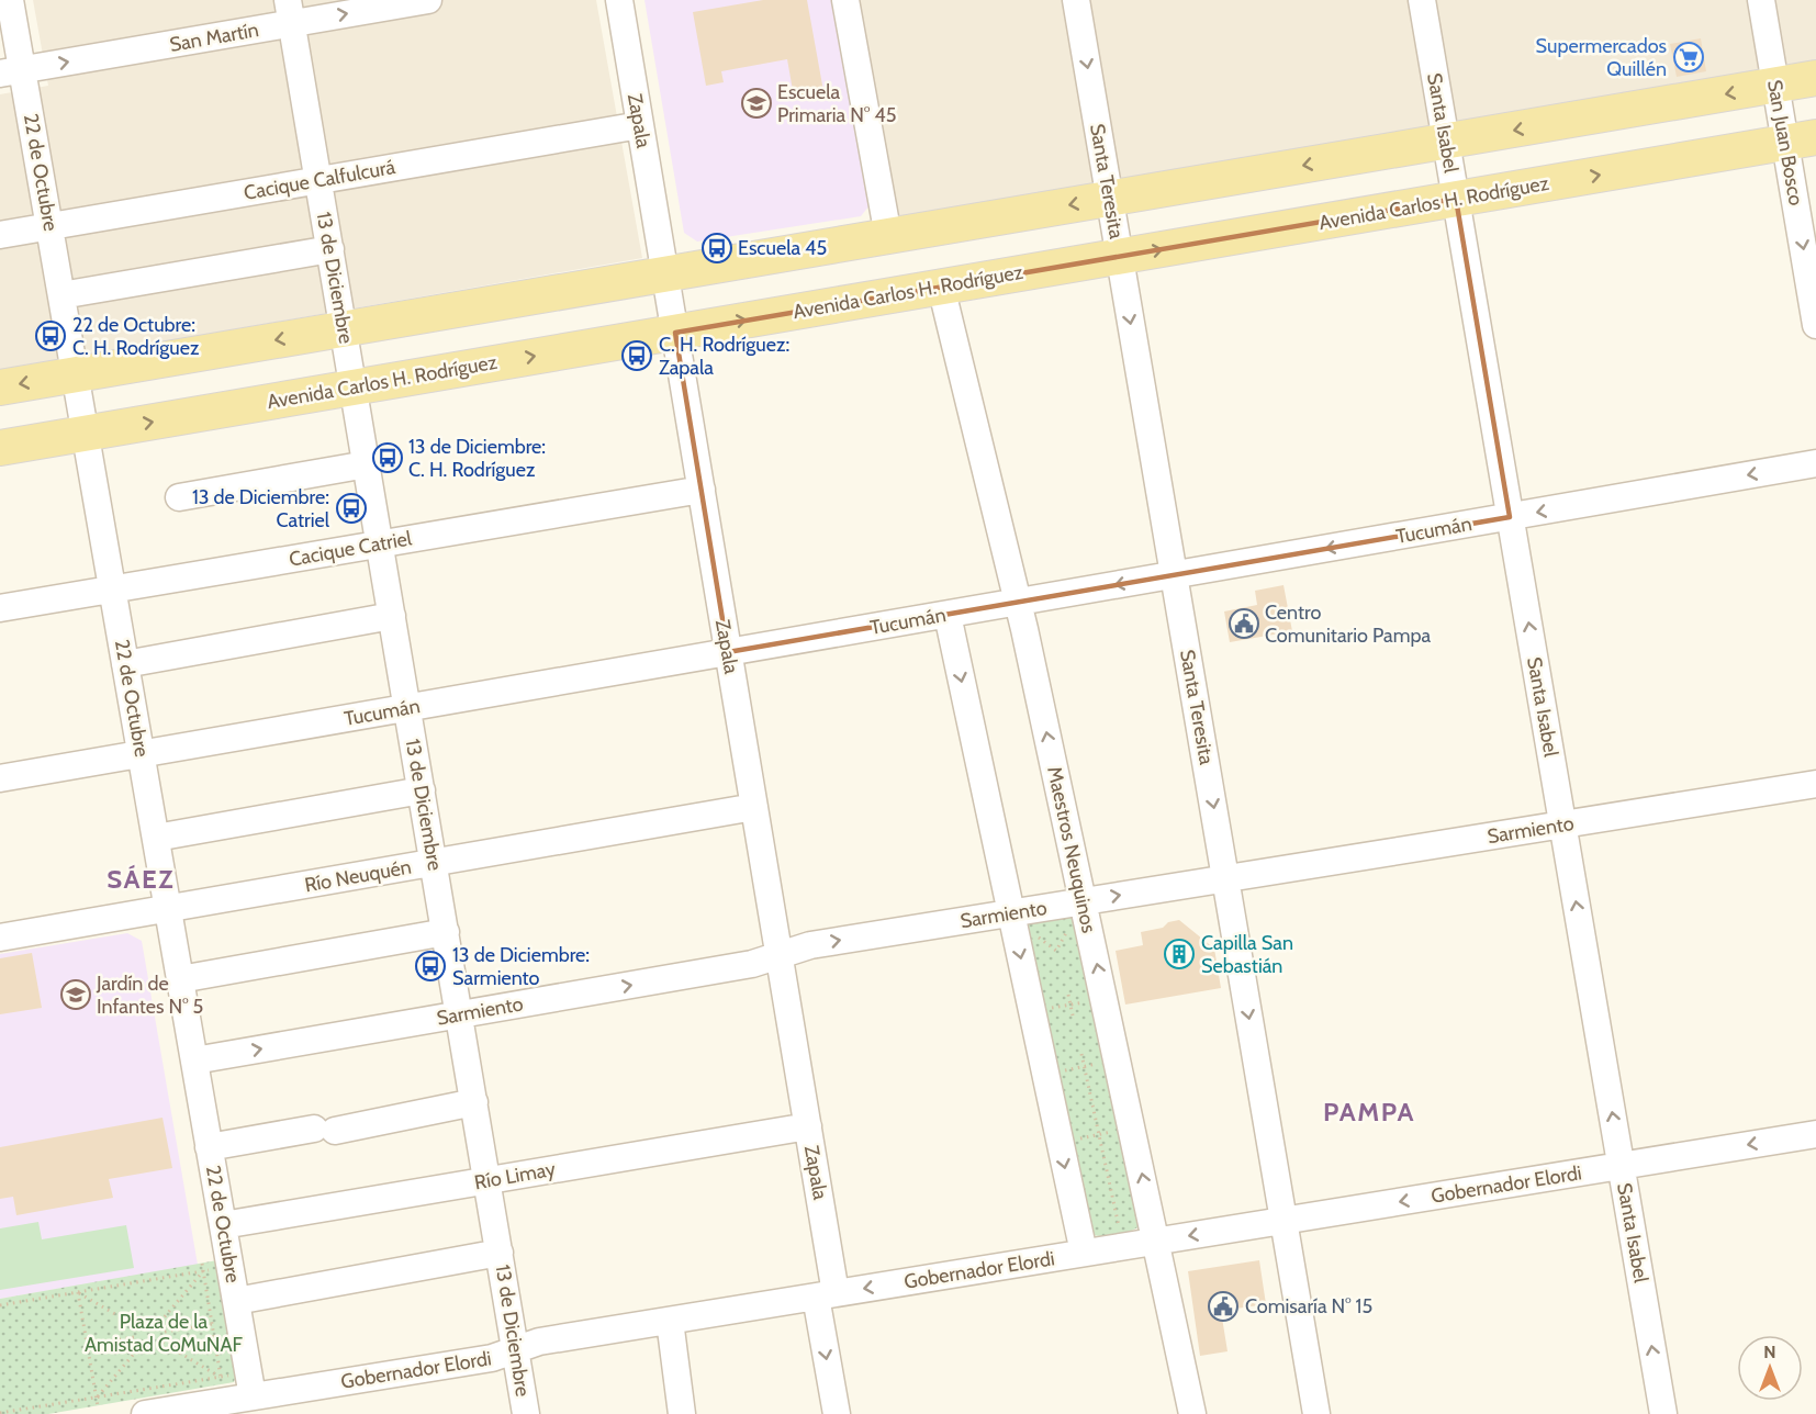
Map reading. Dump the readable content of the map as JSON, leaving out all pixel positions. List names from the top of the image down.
{
  "streets": {
    "main road": ["Avenida Carlos H. Rodríguez"],
    "street": [
      "San Martín",
      "Zapala",
      "Santa Isabel",
      "San Juan Bosco",
      "22 de Octubre",
      "Cacique Calfulcurá",
      "Santa Teresita",
      "13 de Diciembre",
      "Tucumán",
      "Cacique Catriel",
      "Sarmiento",
      "Maestros Neuquinos",
      "Río Neuquén",
      "Río Limay",
      "Gobernador Elordi"
    ]
  },
  "crossings": [
    ["San Martín", "22 de Octubre"],
    ["San Martín", "13 de Diciembre"],
    ["Zapala", "Cacique Calfulcurá"],
    ["Zapala", "Avenida Carlos H. Rodríguez"],
    ["Zapala", "Tucumán"],
    ["Zapala", "Cacique Catriel"],
    ["Zapala", "Sarmiento"],
    ["Zapala", "Río Neuquén"],
    ["Zapala", "Río Limay"],
    ["Zapala", "Gobernador Elordi"],
    ["Santa Isabel", "Avenida Carlos H. Rodríguez"],
    ["Santa Isabel", "Tucumán"],
    ["Santa Isabel", "Sarmiento"],
    ["Santa Isabel", "Gobernador Elordi"],
    ["San Juan Bosco", "Avenida Carlos H. Rodríguez"],
    ["22 de Octubre", "Cacique Calfulcurá"],
    ["22 de Octubre", "Avenida Carlos H. Rodríguez"],
    ["22 de Octubre", "Tucumán"],
    ["22 de Octubre", "Cacique Catriel"],
    ["22 de Octubre", "Sarmiento"],
    ["22 de Octubre", "Río Neuquén"],
    ["22 de Octubre", "Río Limay"],
    ["22 de Octubre", "Gobernador Elordi"],
    ["Cacique Calfulcurá", "13 de Diciembre"],
    ["Santa Teresita", "Avenida Carlos H. Rodríguez"],
    ["Santa Teresita", "Tucumán"],
    ["Santa Teresita", "Sarmiento"],
    ["Santa Teresita", "Gobernador Elordi"],
    ["Avenida Carlos H. Rodríguez", "13 de Diciembre"],
    ["Avenida Carlos H. Rodríguez", "Maestros Neuquinos"],
    ["13 de Diciembre", "Tucumán"],
    ["13 de Diciembre", "Cacique Catriel"],
    ["13 de Diciembre", "Sarmiento"],
    ["13 de Diciembre", "Río Neuquén"],
    ["13 de Diciembre", "Río Limay"],
    ["13 de Diciembre", "Gobernador Elordi"],
    ["Tucumán", "Maestros Neuquinos"],
    ["Sarmiento", "Maestros Neuquinos"],
    ["Maestros Neuquinos", "Gobernador Elordi"]
  ],
  "one_way": [
    "Santa Isabel",
    "San Juan Bosco",
    "Tucumán",
    "Gobernador Elordi"
  ],
  "districts": ["SÁEZ", "PAMPA"],
  "parks": ["Plaza de la Amistad CoMuNAF"],
  "places": {
    "supermarket": ["Supermercados Quillén"],
    "school or university": ["Escuela Primaria N° 45", "Jardín de Infantes N° 5"],
    "bus stop": [
      "Escuela 45",
      "22 de Octubre: C. H. Rodríguez",
      "C. H. Rodríguez: Zapala",
      "13 de Diciembre: C. H. Rodríguez",
      "13 de Diciembre: Catriel",
      "13 de Diciembre: Sarmiento"
    ],
    "public building": ["Centro Comunitario Pampa", "Comisaría N° 15"],
    "building": ["Capilla San Sebastián"]
  },
  "north": "top"
}
